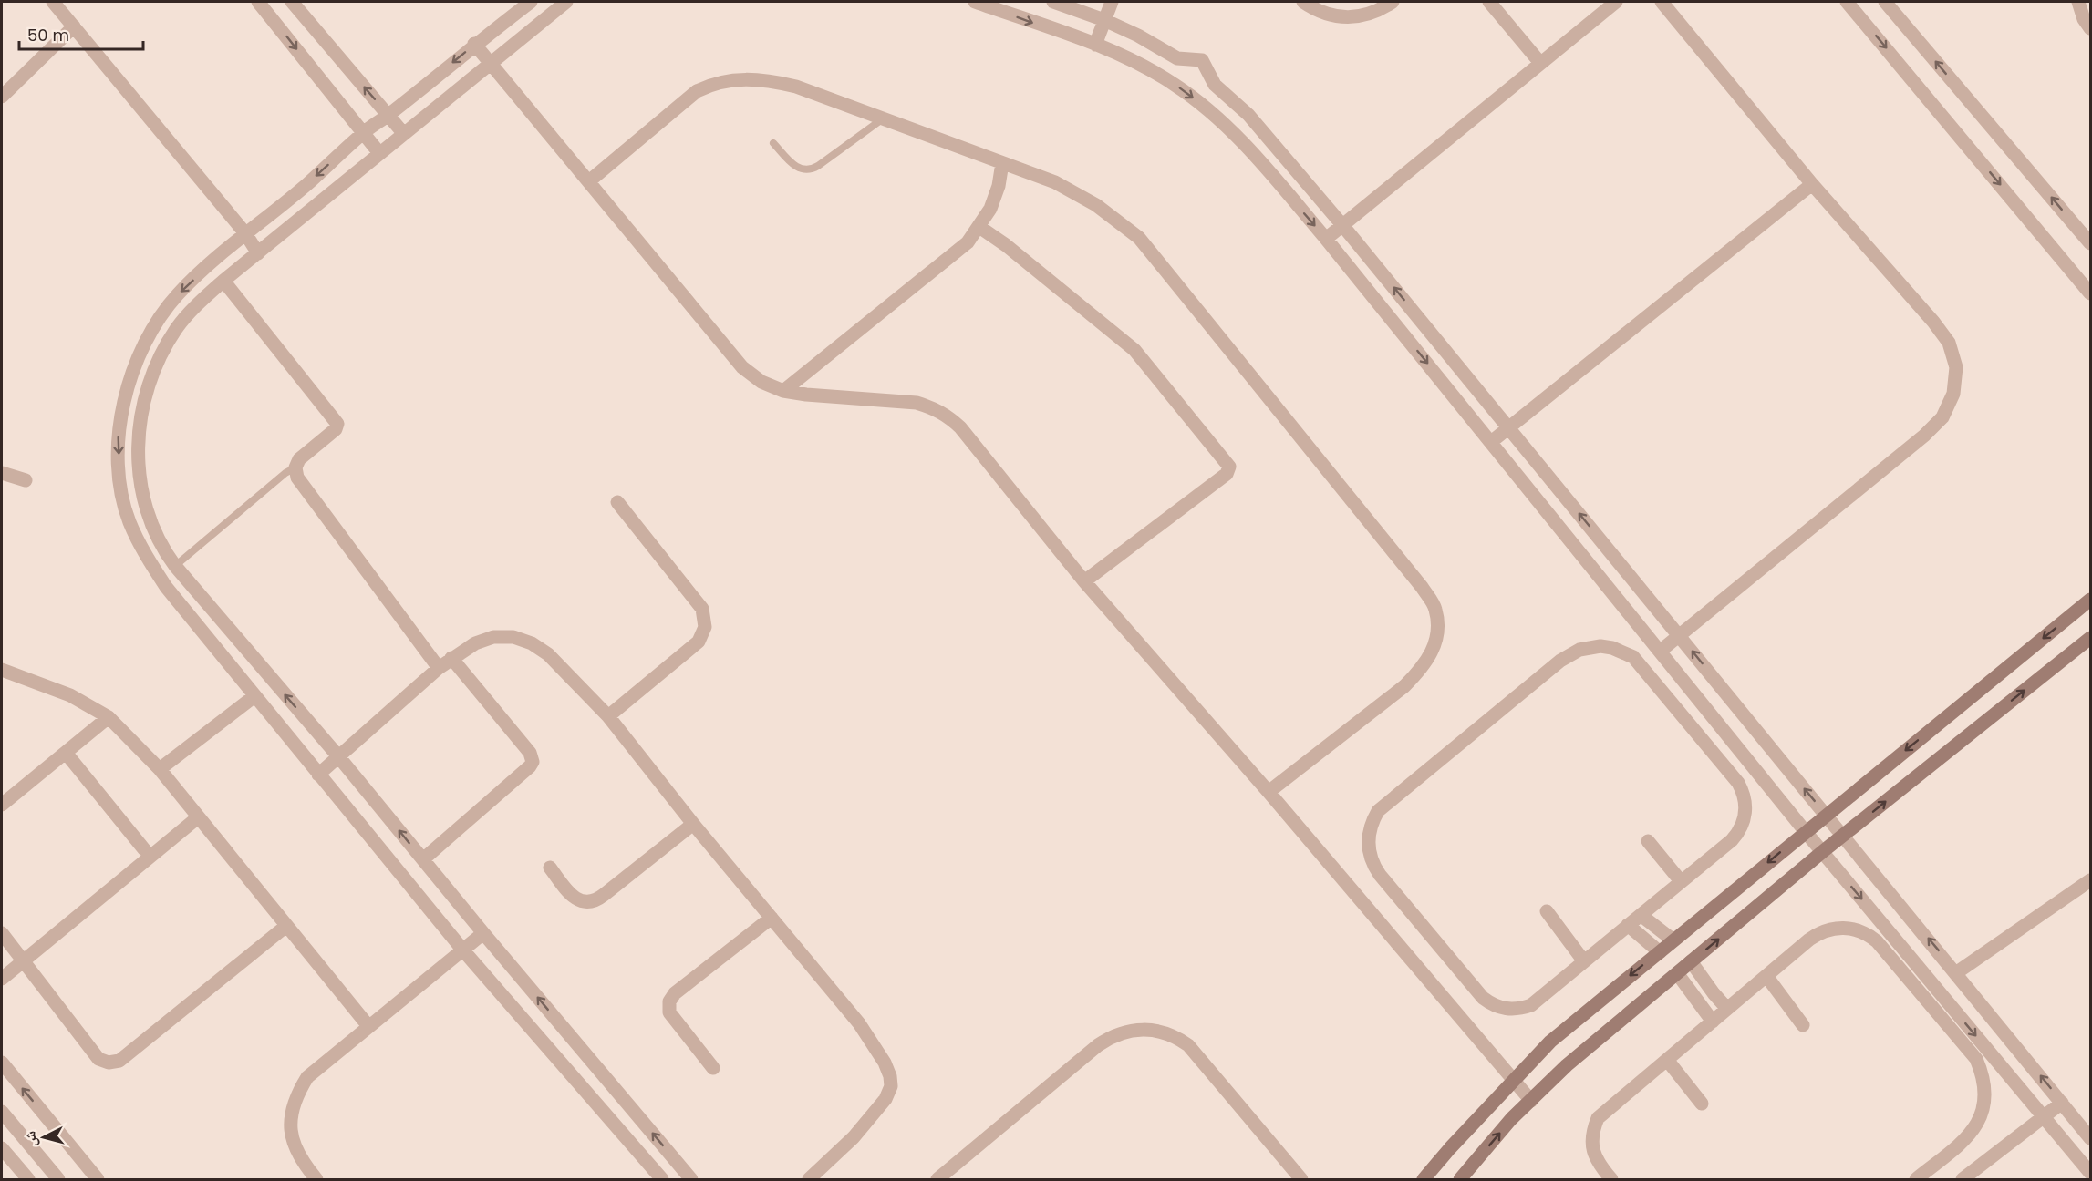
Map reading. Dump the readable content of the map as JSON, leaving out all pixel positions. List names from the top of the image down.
{
  "scale_bar": "50 m",
  "north": "left"
}
